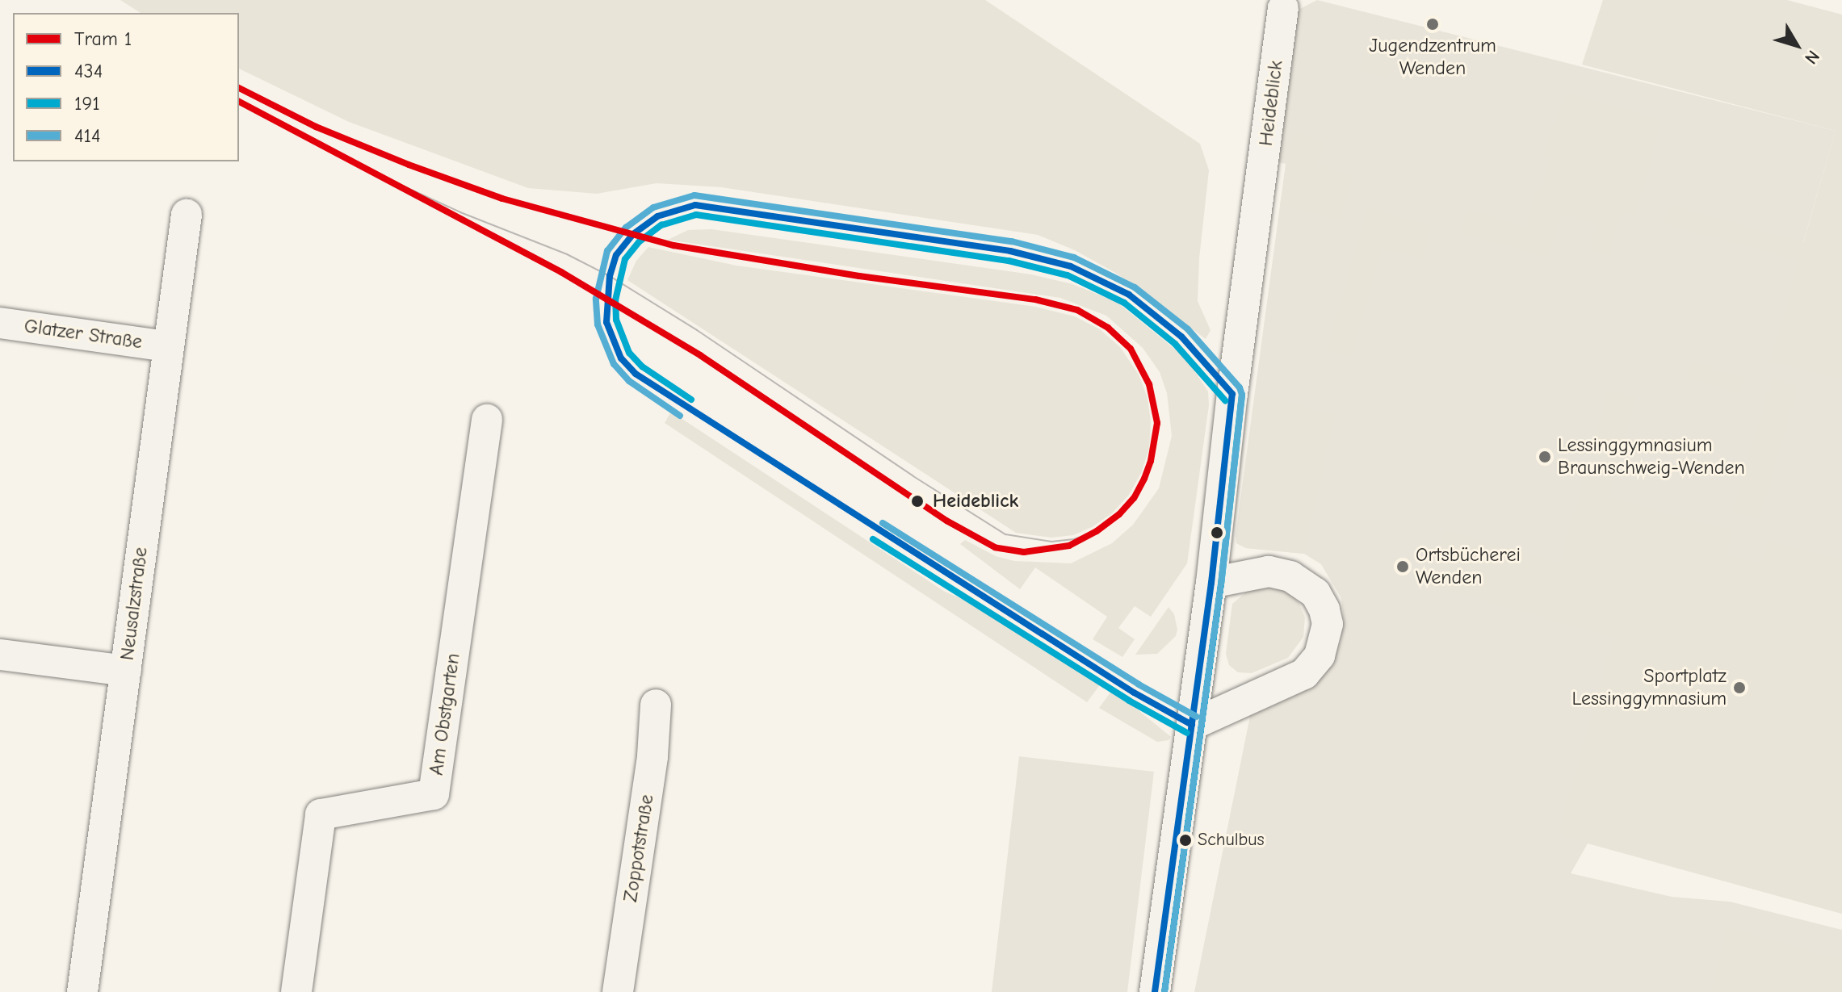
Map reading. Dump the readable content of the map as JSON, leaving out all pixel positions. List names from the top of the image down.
{
  "streets": {
    "street": [
      "Heideblick",
      "Glatzer Straße",
      "Neusalzstraße",
      "Am Obstgarten",
      "Zoppotstraße"
    ]
  },
  "crossings": [
    ["Glatzer Straße", "Neusalzstraße"]
  ],
  "places": [
    "Jugendzentrum Wenden",
    "Lessinggymnasium Braunschweig-Wenden",
    "Heideblick",
    "Ortsbücherei Wenden",
    "Sportplatz Lessinggymnasium",
    "Schulbus"
  ],
  "lines": [
    "tram line 1",
    "transit line 414",
    "transit line 434",
    "transit line 191"
  ],
  "legend": [
    "Tram 1",
    "434",
    "191",
    "414"
  ],
  "north": "bottom right"
}
